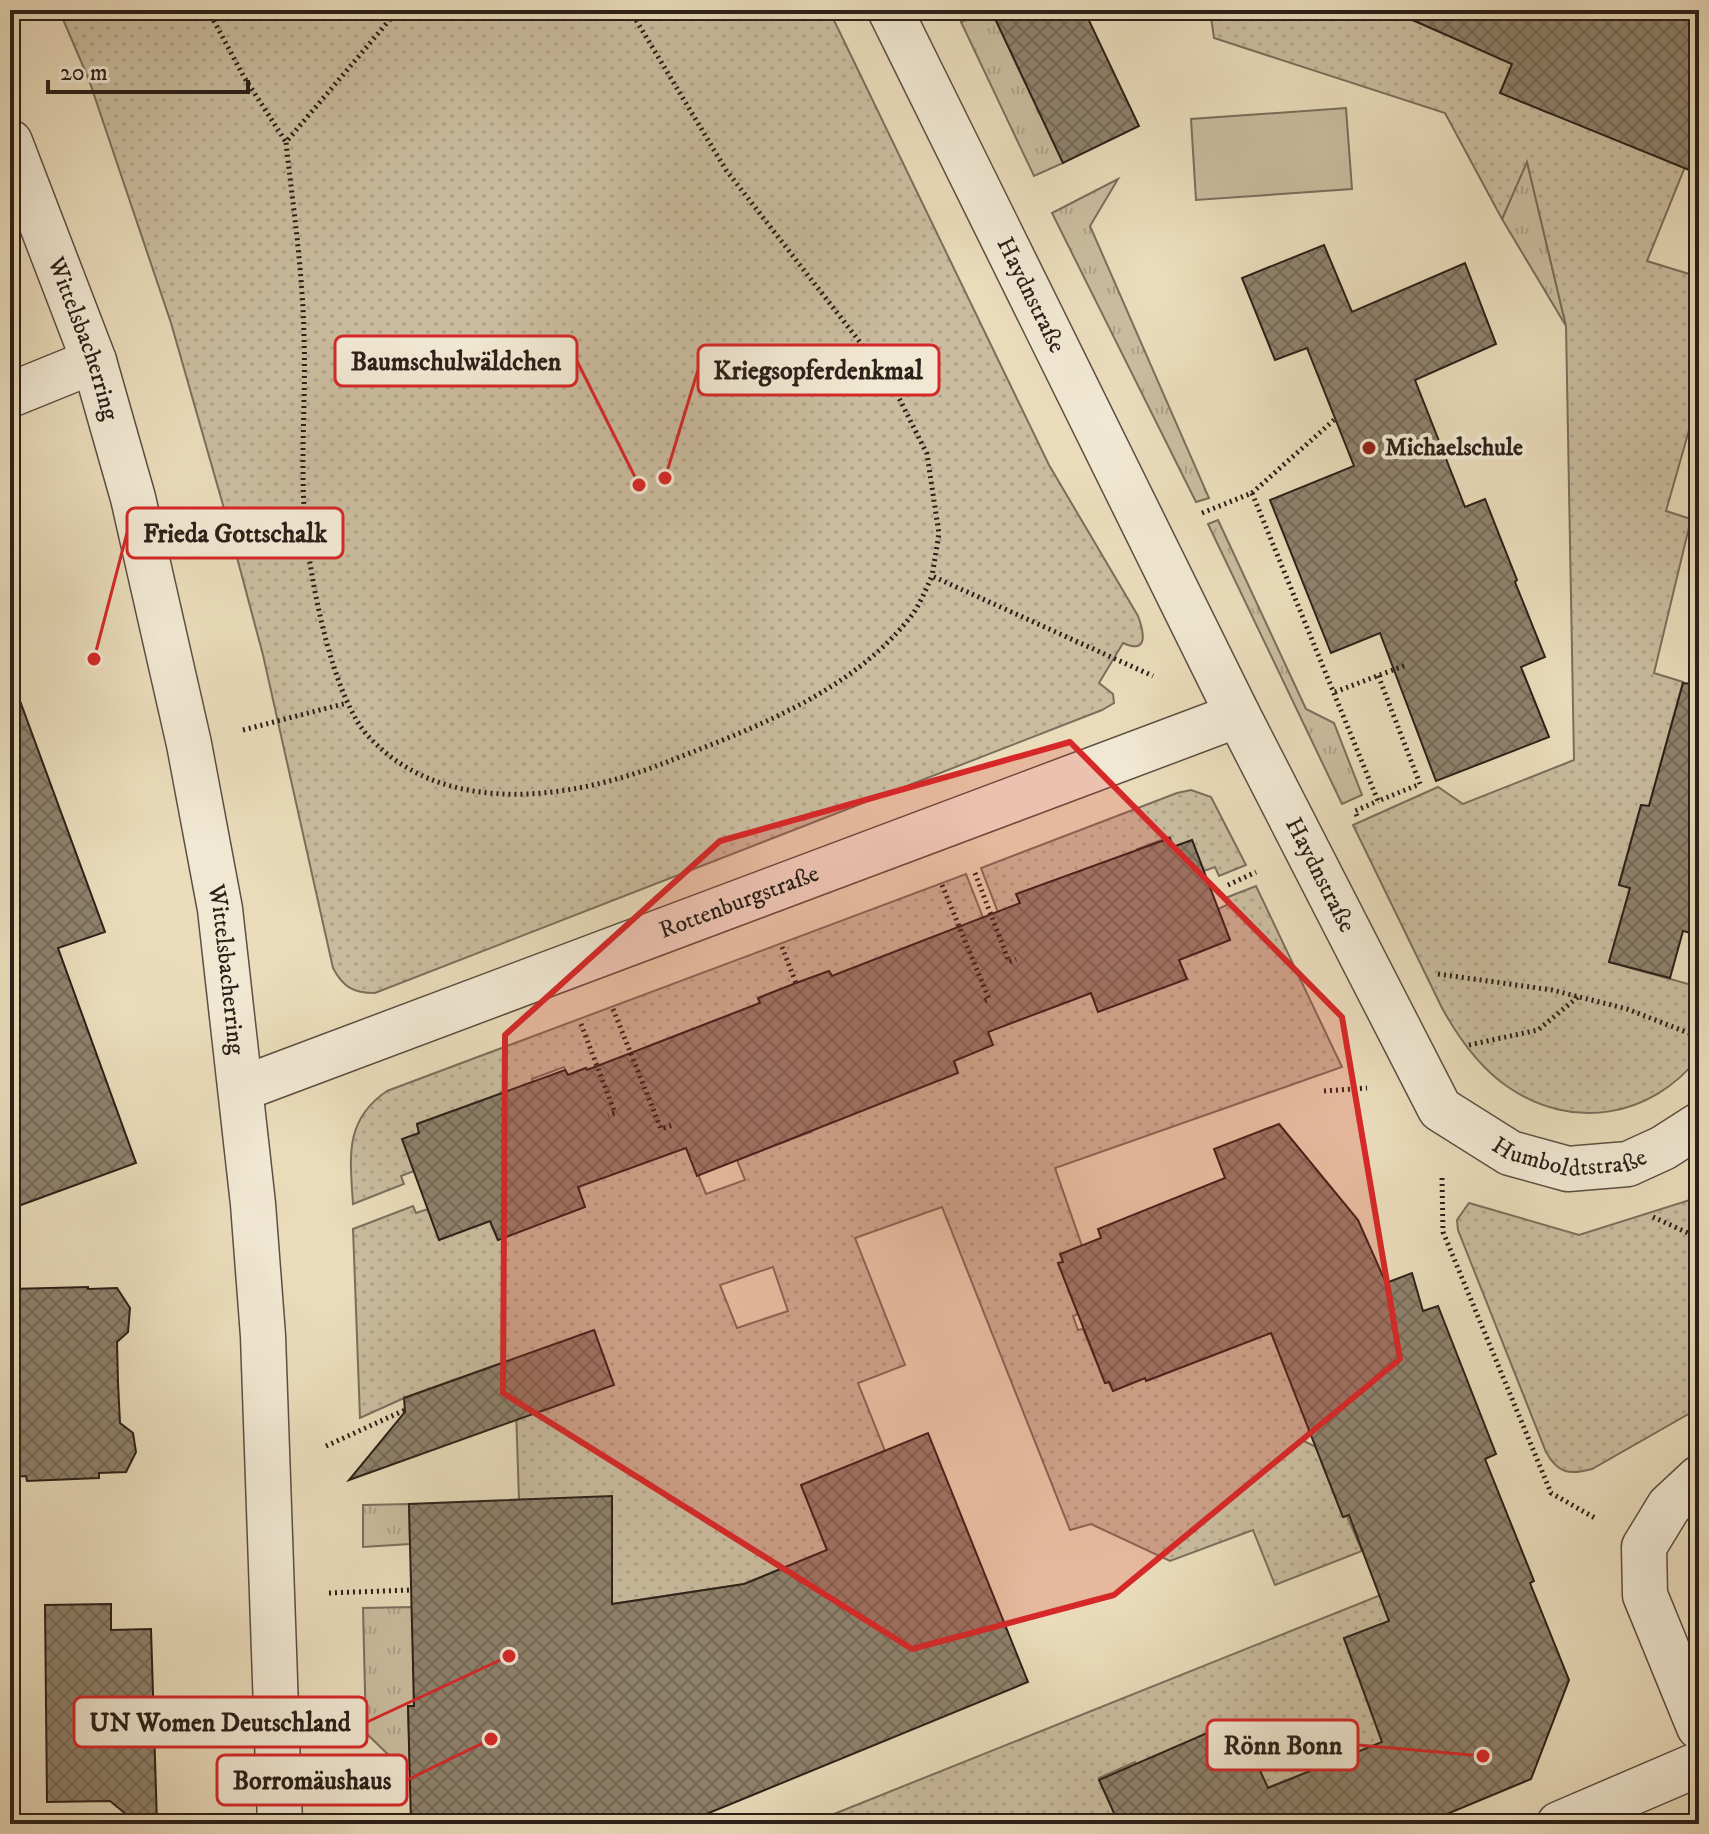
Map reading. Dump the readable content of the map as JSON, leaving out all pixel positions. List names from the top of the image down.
{
  "streets": {
    "street": [
      "Haydnstraße",
      "Wittelsbacherring",
      "Rottenburgstraße",
      "Humboldtstraße"
    ]
  },
  "crossings": [
    ["Haydnstraße", "Rottenburgstraße"],
    ["Haydnstraße", "Humboldtstraße"],
    ["Wittelsbacherring", "Rottenburgstraße"]
  ],
  "places": [
    "Michaelschule",
    "Kriegsopferdenkmal",
    "Baumschulwäldchen",
    "Frieda Gottschalk",
    "UN Women Deutschland",
    "Borromäushaus",
    "Rönn Bonn"
  ],
  "scale_bar": "20 m"
}
